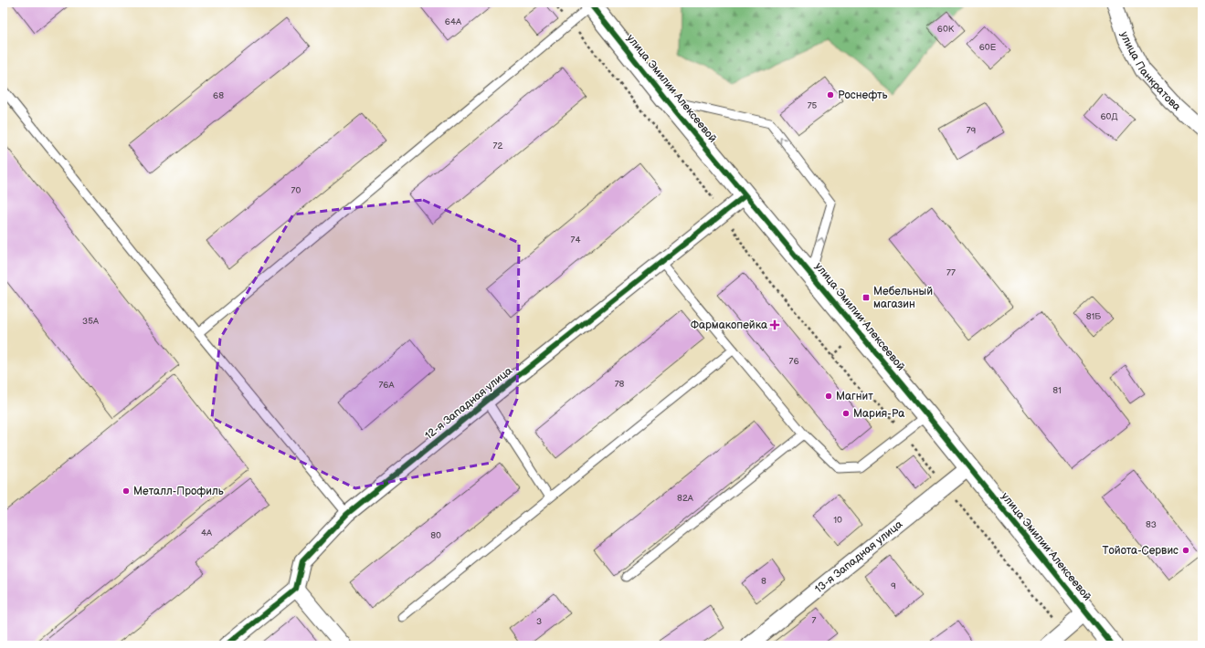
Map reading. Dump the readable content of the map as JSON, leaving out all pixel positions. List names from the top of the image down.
{
  "streets": {
    "street": [
      "улица Панкратова",
      "улица Эмилии Алексеевой",
      "12-я Западная улица",
      "13-я Западная улица"
    ]
  },
  "crossings": [
    ["улица Эмилии Алексеевой", "12-я Западная улица"],
    ["улица Эмилии Алексеевой", "13-я Западная улица"]
  ],
  "places": {
    "other": [
      "Роснефть",
      "Магнит",
      "Мария-Ра",
      "Металл-Профиль",
      "Тойота-Сервис"
    ],
    "transit": ["Мебельный магазин"],
    "health": ["Фармакопейка"]
  },
  "house_numbers": [
    "64А",
    "60К",
    "60Е",
    "68",
    "75",
    "60Д",
    "79",
    "72",
    "70",
    "74",
    "77",
    "81Б",
    "35А",
    "76",
    "78",
    "76А",
    "81",
    "82А",
    "10",
    "83",
    "4А",
    "80",
    "8",
    "9",
    "7",
    "3"
  ]
}
